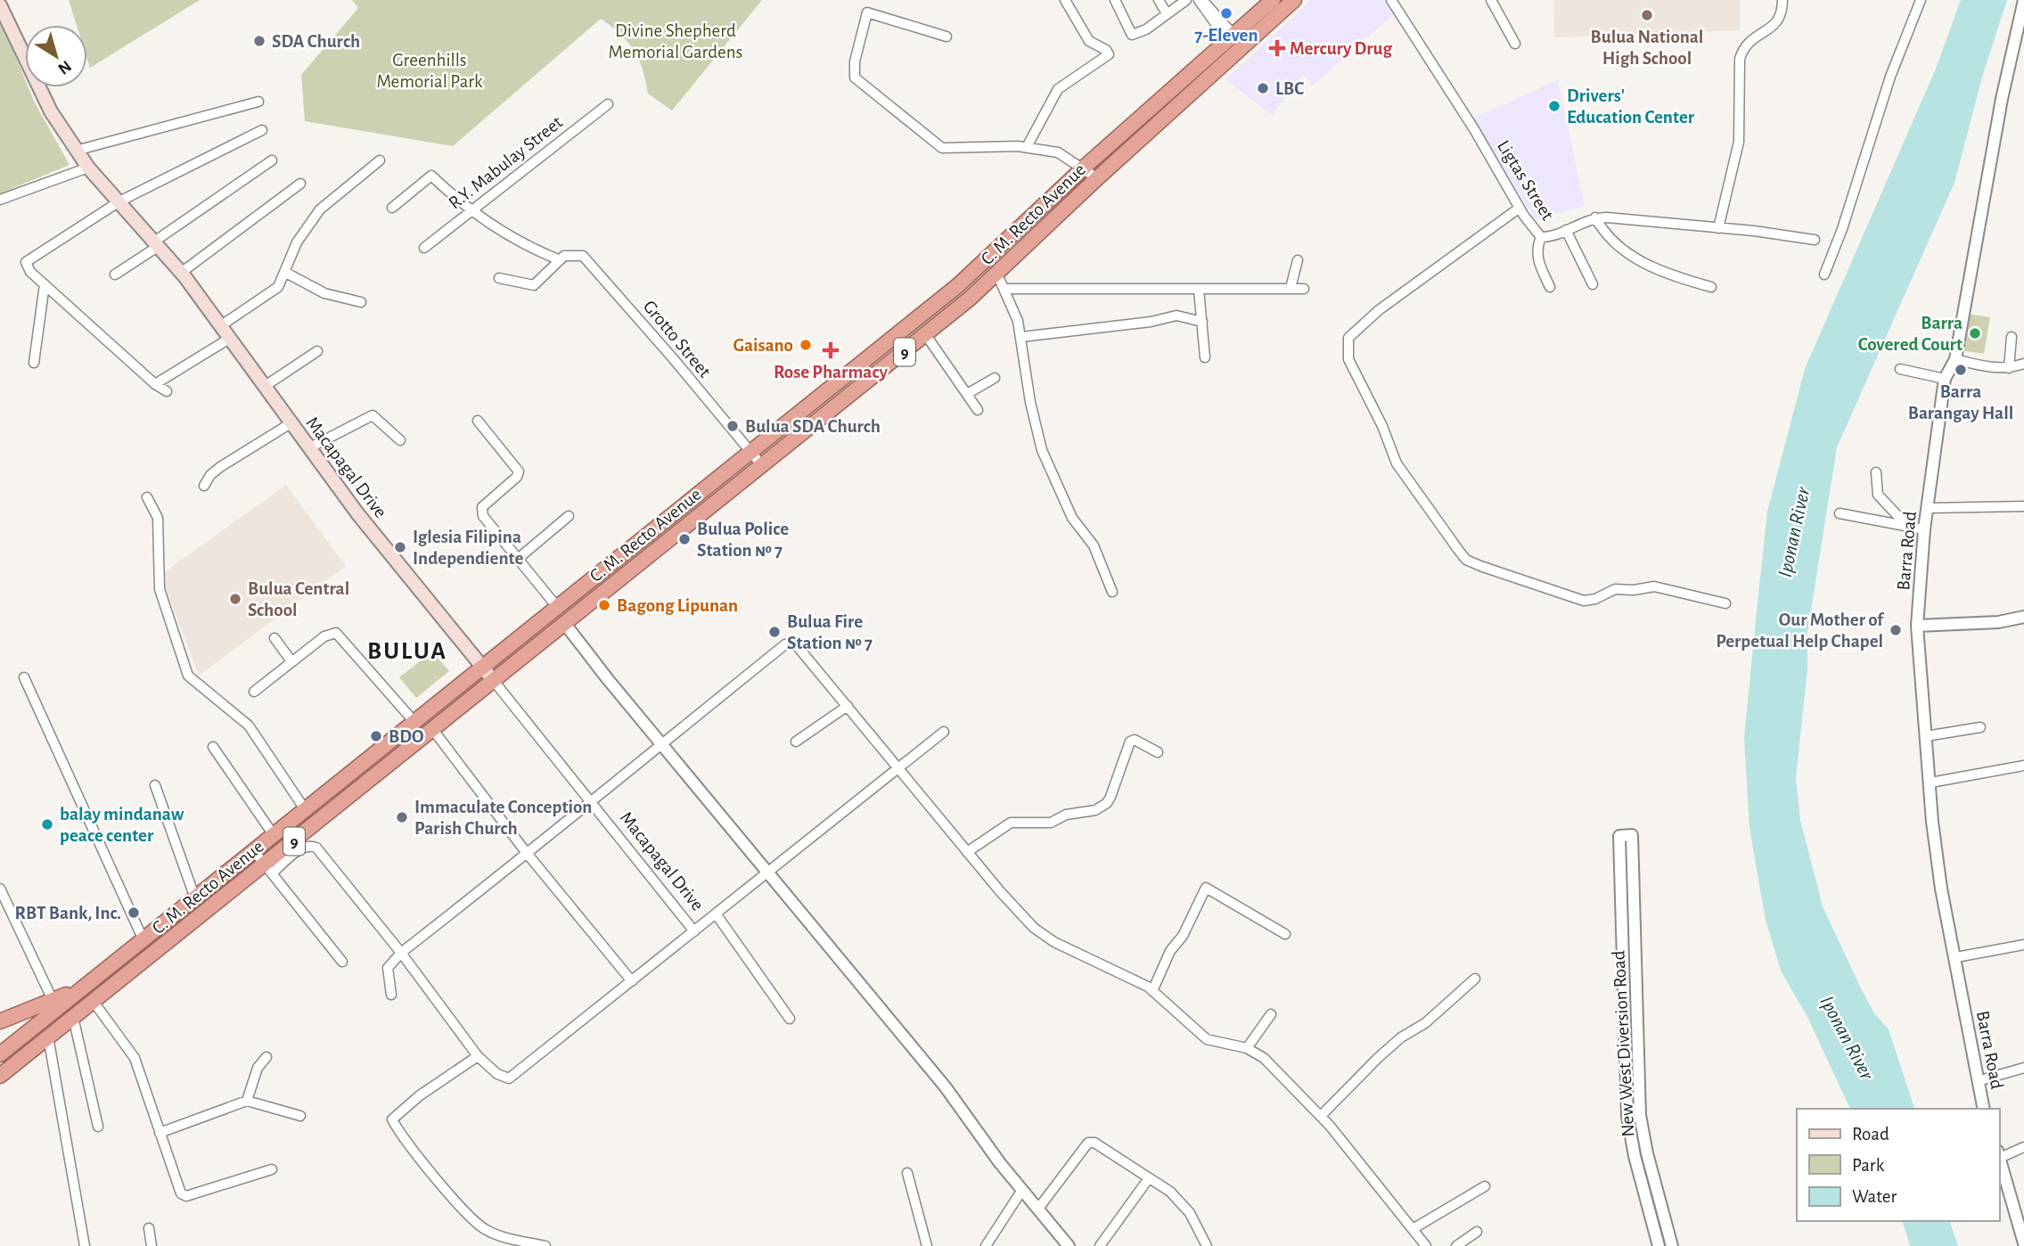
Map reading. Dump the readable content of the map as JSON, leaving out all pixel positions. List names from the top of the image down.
{
  "streets": {
    "highway": ["C. M. Recto Avenue", "9"],
    "main road": ["Macapagal Drive"],
    "street": [
      "R.Y. Mabulay Street",
      "Ligtas Street",
      "Grotto Street",
      "Barra Road",
      "New West Diversion Road"
    ]
  },
  "crossings": [
    ["C. M. Recto Avenue", "Grotto Street"],
    ["C. M. Recto Avenue", "Macapagal Drive"]
  ],
  "districts": ["BULUA"],
  "water": ["Iponan River"],
  "parks": ["Divine Shepherd Memorial Gardens", "Greenhills Memorial Park"],
  "places": {
    "other": [
      "7-Eleven",
      "Bulua National High School",
      "SDA Church",
      "LBC",
      "Drivers' Education Center",
      "Barra Covered Court",
      "Gaisano",
      "Barra Barangay Hall",
      "Bulua SDA Church",
      "Bulua Police Station № 7",
      "Iglesia Filipina Independiente",
      "Bulua Central School",
      "Bagong Lipunan",
      "Our Mother of Perpetual Help Chapel",
      "Bulua Fire Station № 7",
      "BDO",
      "Immaculate Conception Parish Church",
      "balay mindanaw peace center",
      "RBT Bank, Inc."
    ],
    "health": ["Mercury Drug", "Rose Pharmacy"]
  },
  "legend": ["Road", "Park", "Water"],
  "north": "bottom right"
}
